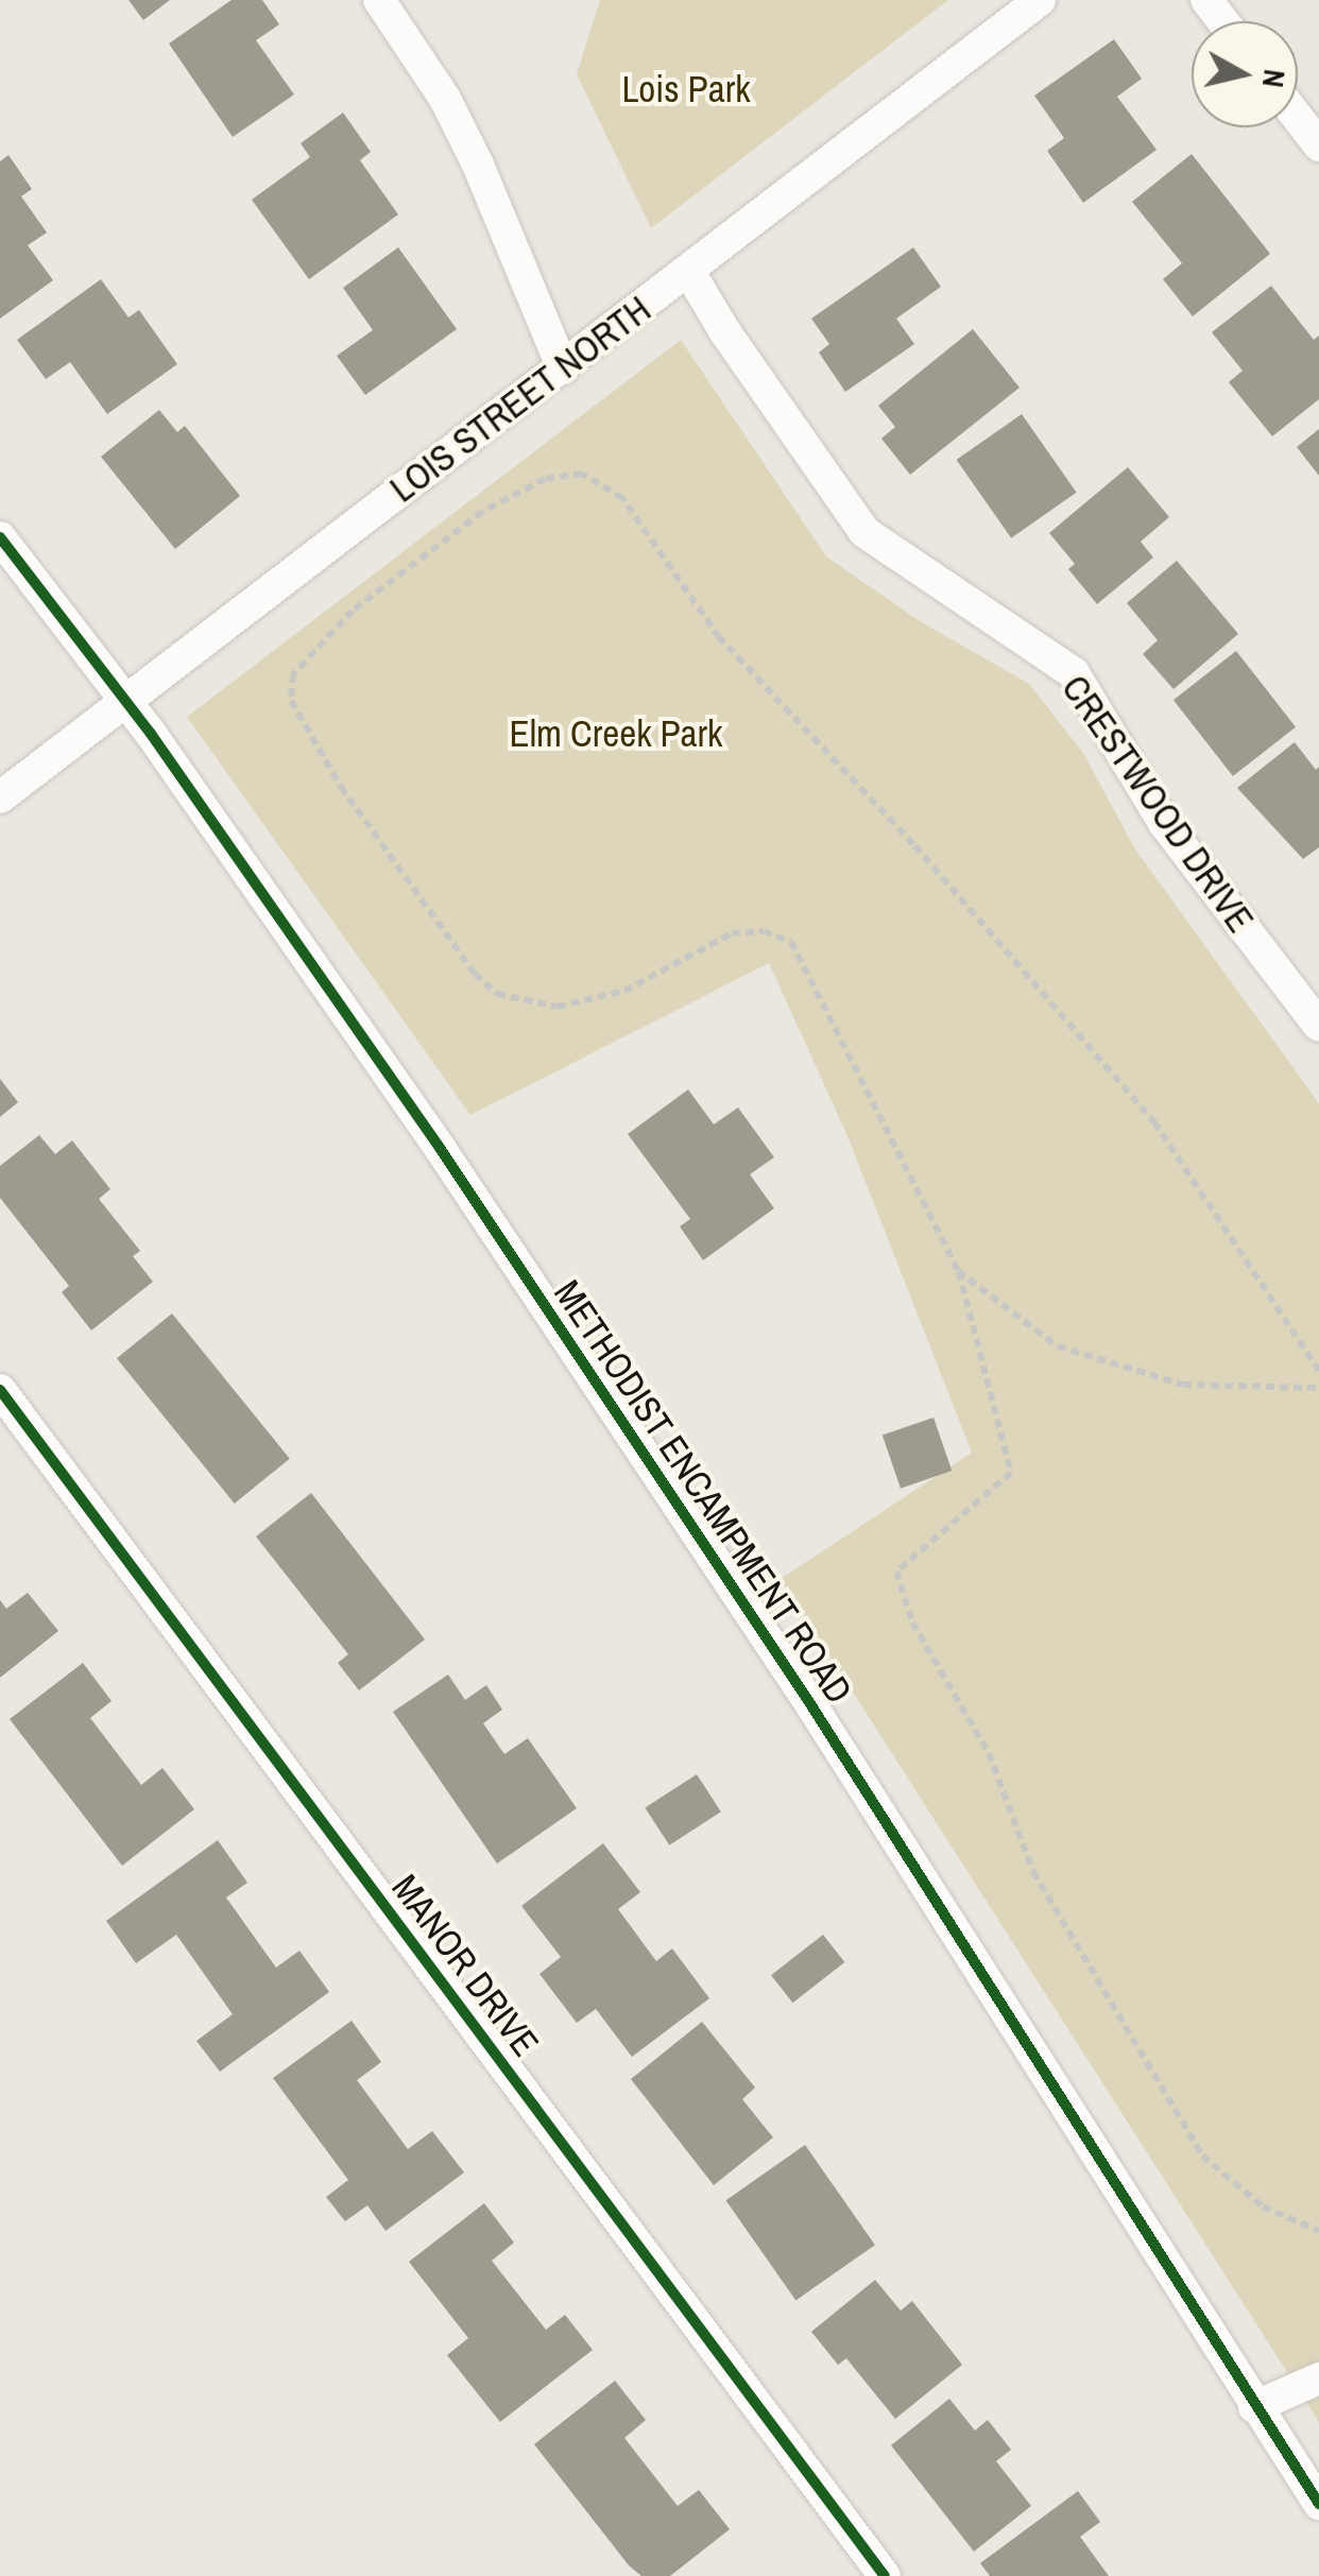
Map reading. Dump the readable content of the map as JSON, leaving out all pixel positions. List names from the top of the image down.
{
  "streets": {
    "street": [
      "LOIS STREET NORTH",
      "CRESTWOOD DRIVE",
      "METHODIST ENCAMPMENT ROAD",
      "MANOR DRIVE"
    ]
  },
  "crossings": [
    ["LOIS STREET NORTH", "CRESTWOOD DRIVE"],
    ["LOIS STREET NORTH", "METHODIST ENCAMPMENT ROAD"]
  ],
  "parks": ["Lois Park", "Elm Creek Park"],
  "north": "right"
}
